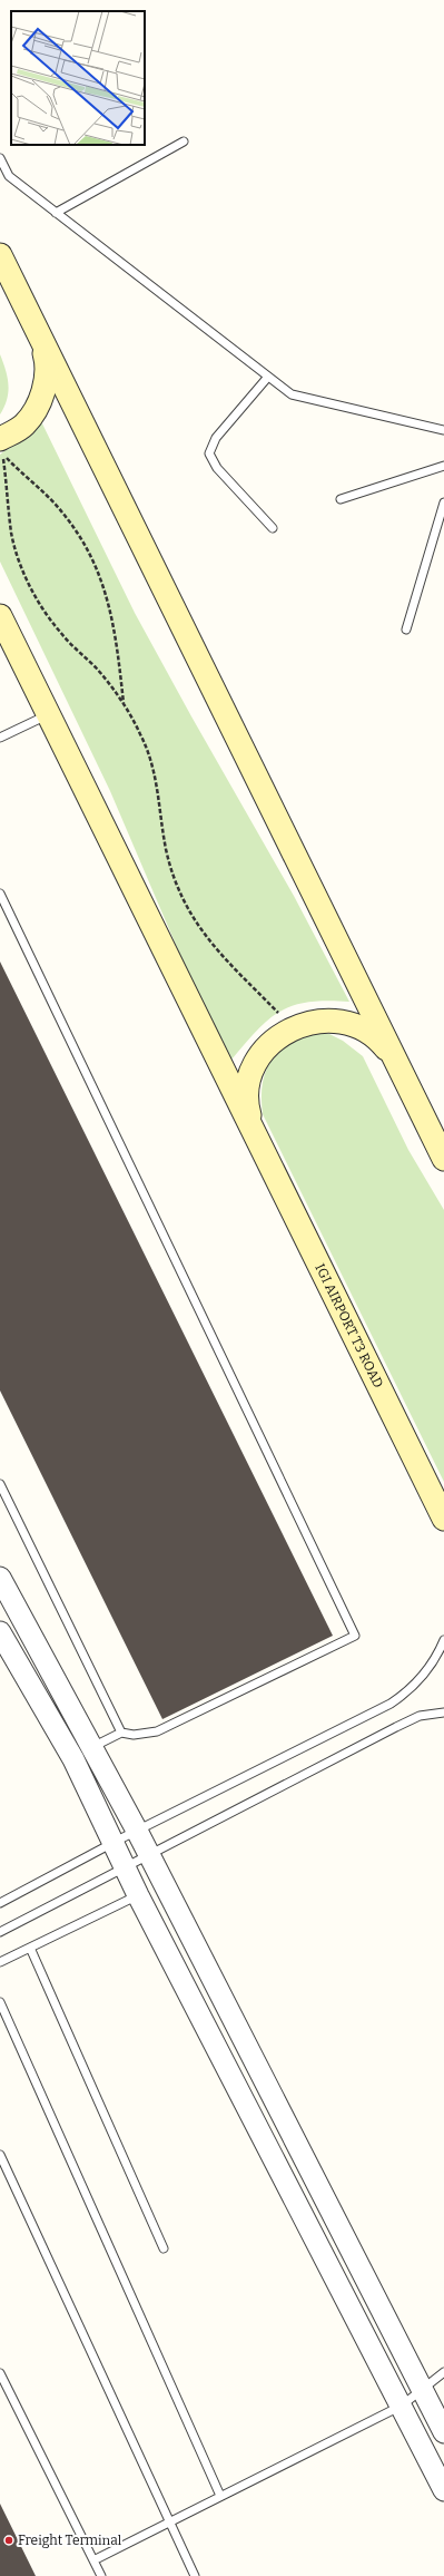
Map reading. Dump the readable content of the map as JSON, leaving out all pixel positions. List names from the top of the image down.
{
  "streets": {
    "main road": ["IGI AIRPORT T3 ROAD"]
  },
  "places": ["Freight Terminal"]
}
